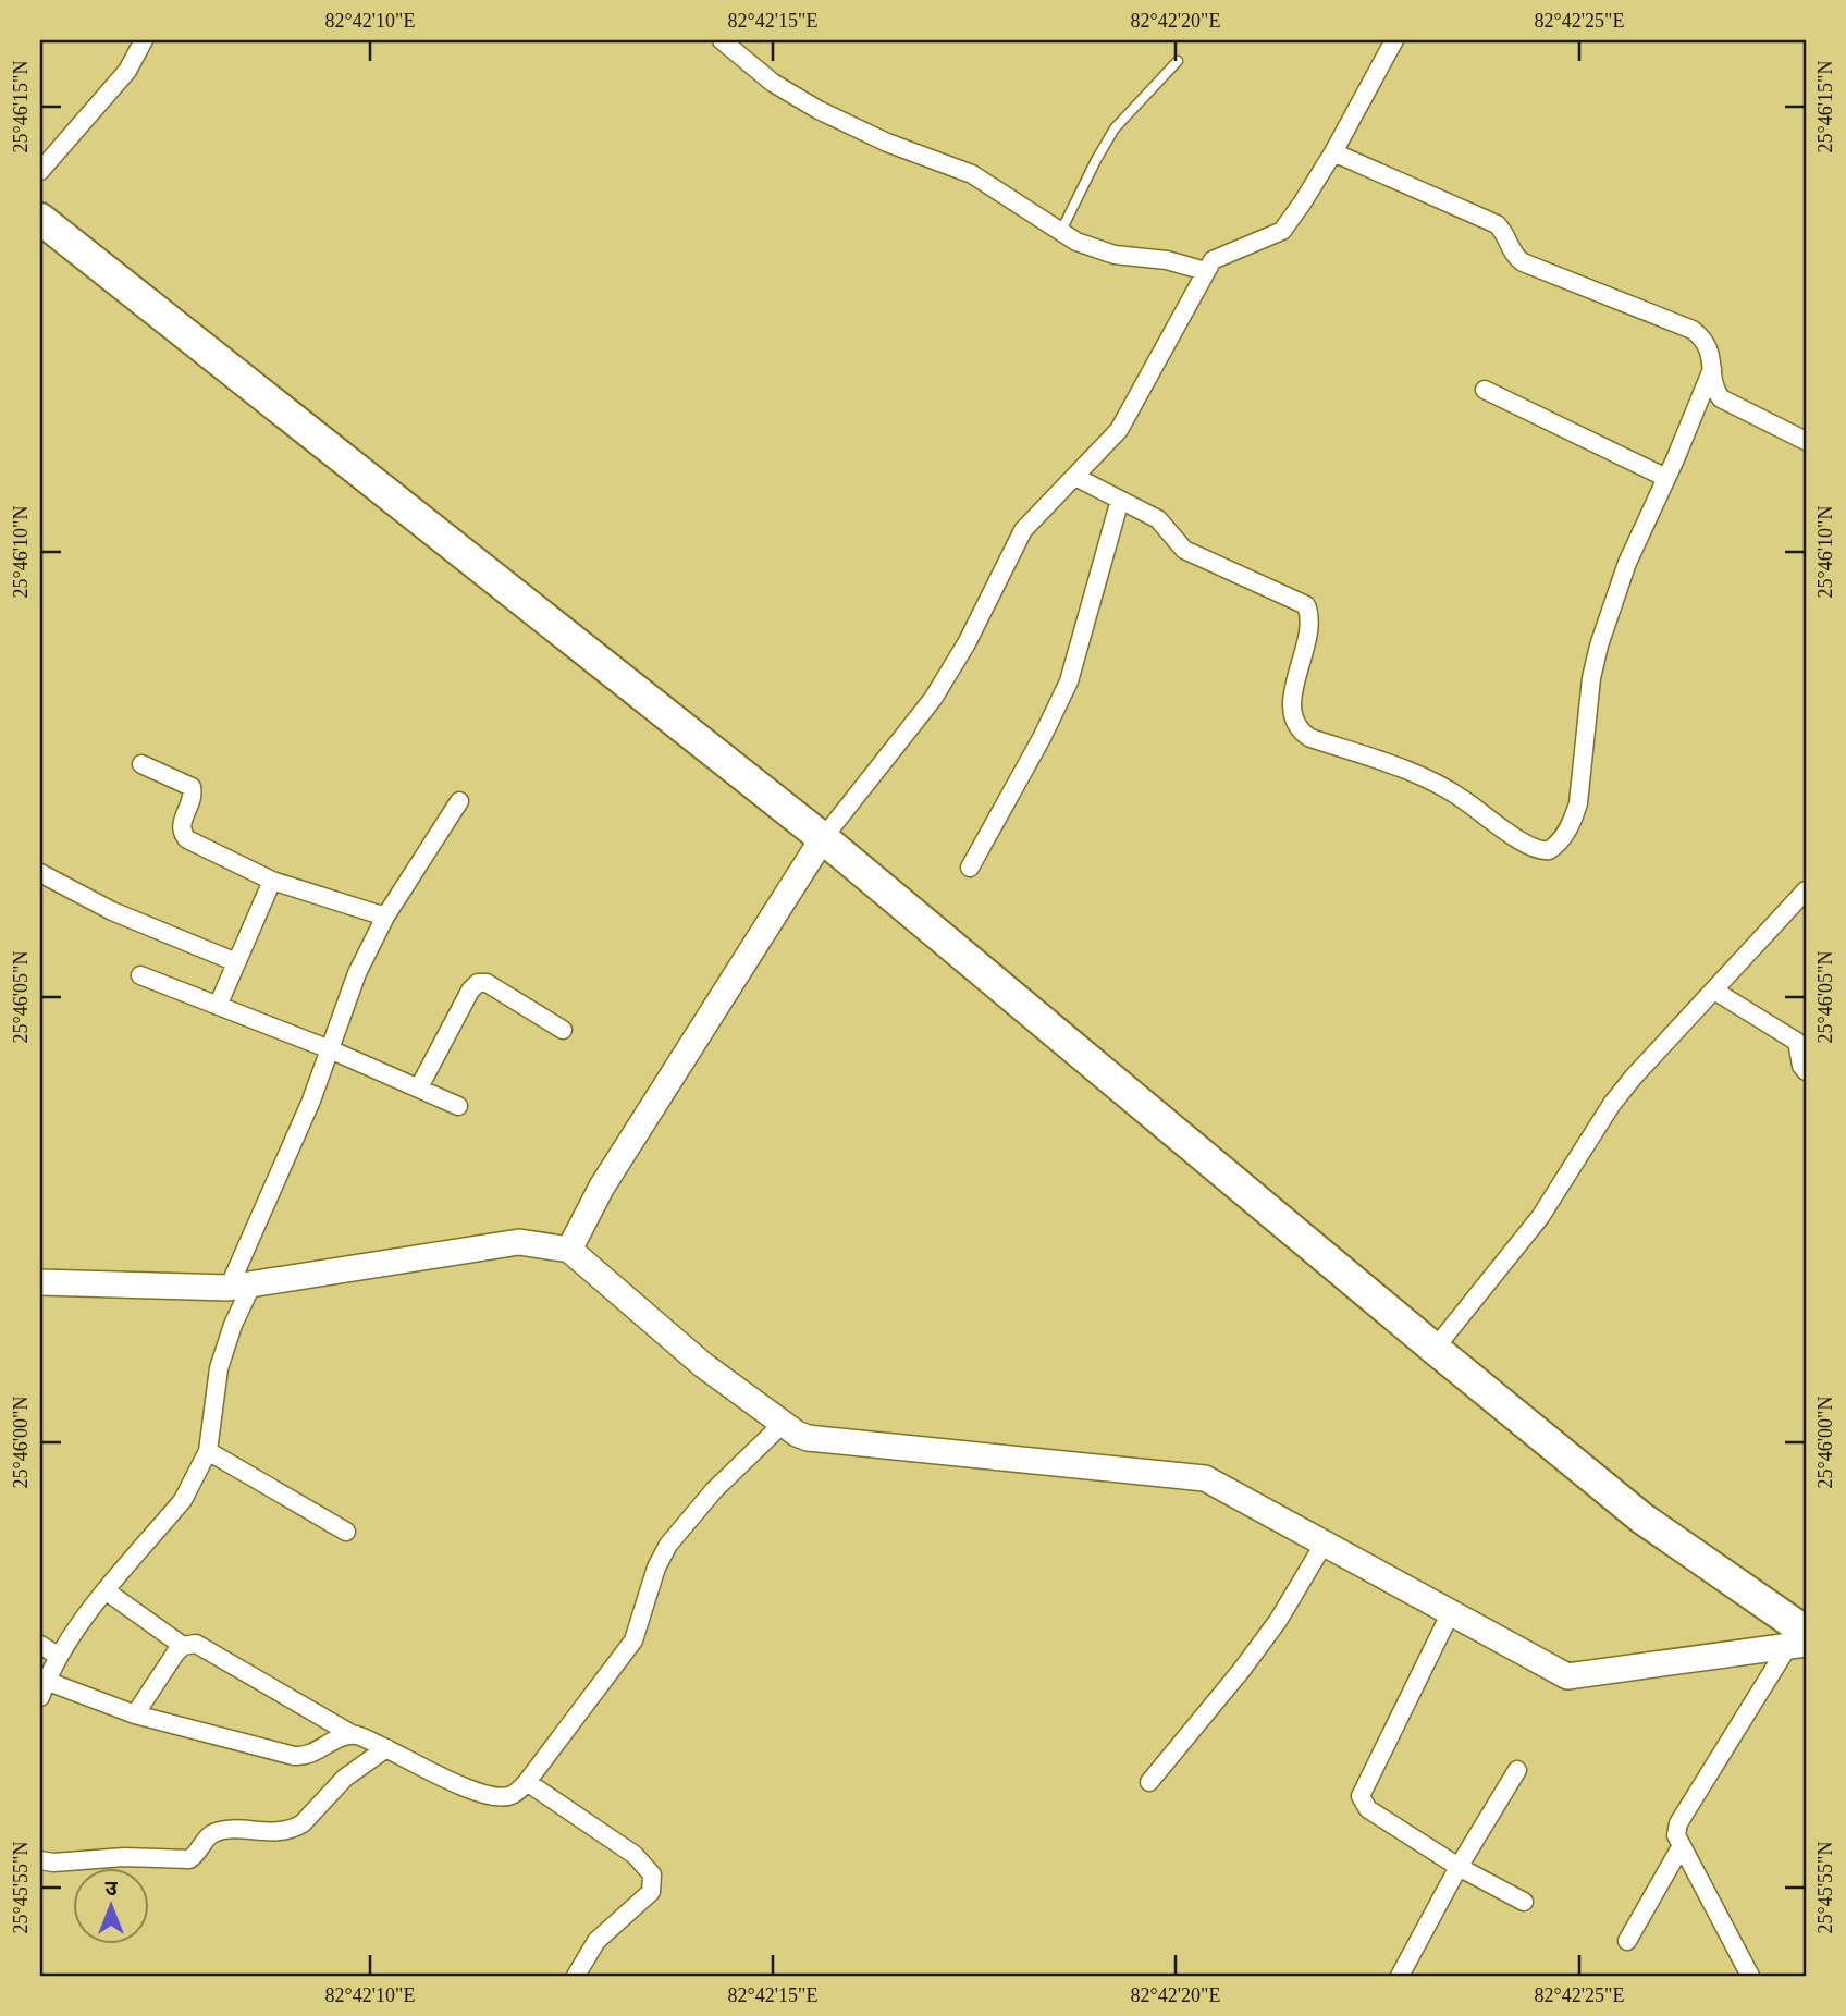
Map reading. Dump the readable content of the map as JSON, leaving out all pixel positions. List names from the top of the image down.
{
  "north": "top",
  "coordinates": [
    "82°42'10\"E",
    "82°42'15\"E",
    "82°42'20\"E",
    "82°42'25\"E",
    "25°46'15\"N",
    "25°46'10\"N",
    "25°46'05\"N",
    "25°46'00\"N",
    "25°45'55\"N"
  ]
}
